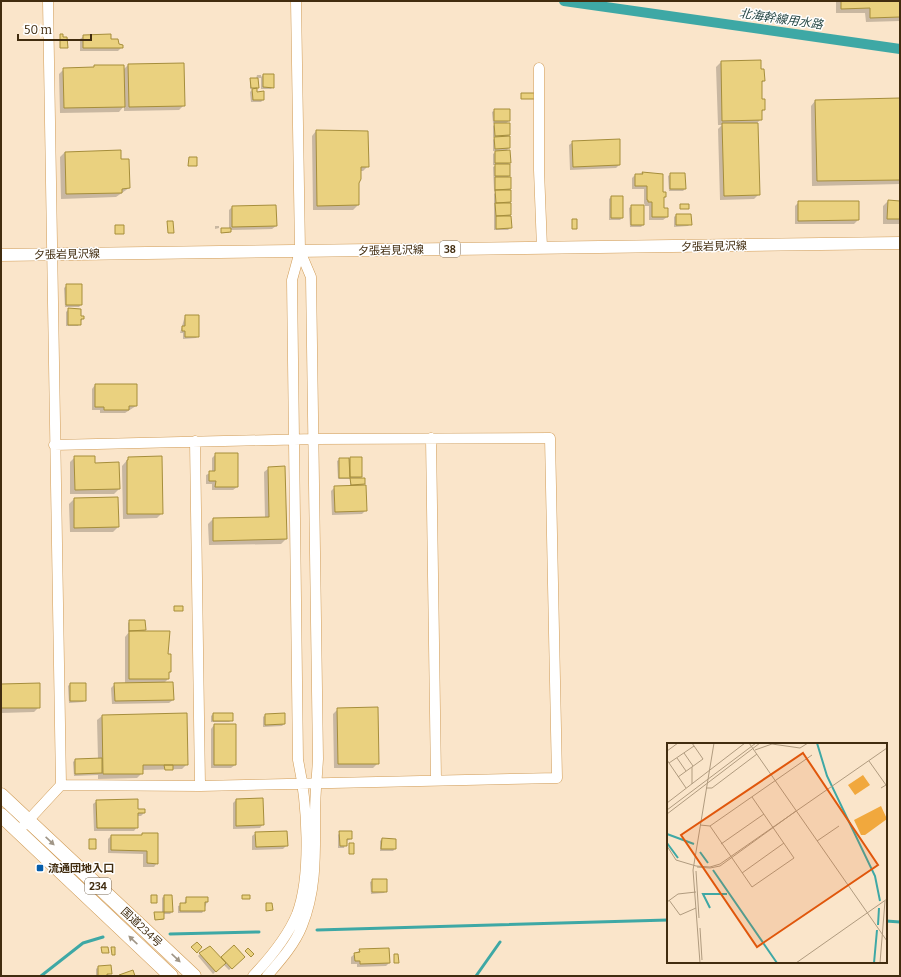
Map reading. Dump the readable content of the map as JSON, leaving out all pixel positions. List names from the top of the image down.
{
  "streets": {
    "highway": ["234", "国道234号"],
    "main road": ["夕張岩見沢線", "38"]
  },
  "water": ["北海幹線用水路"],
  "places": {
    "transit": ["流通団地入口"]
  },
  "scale_bar": "50 m"
}
